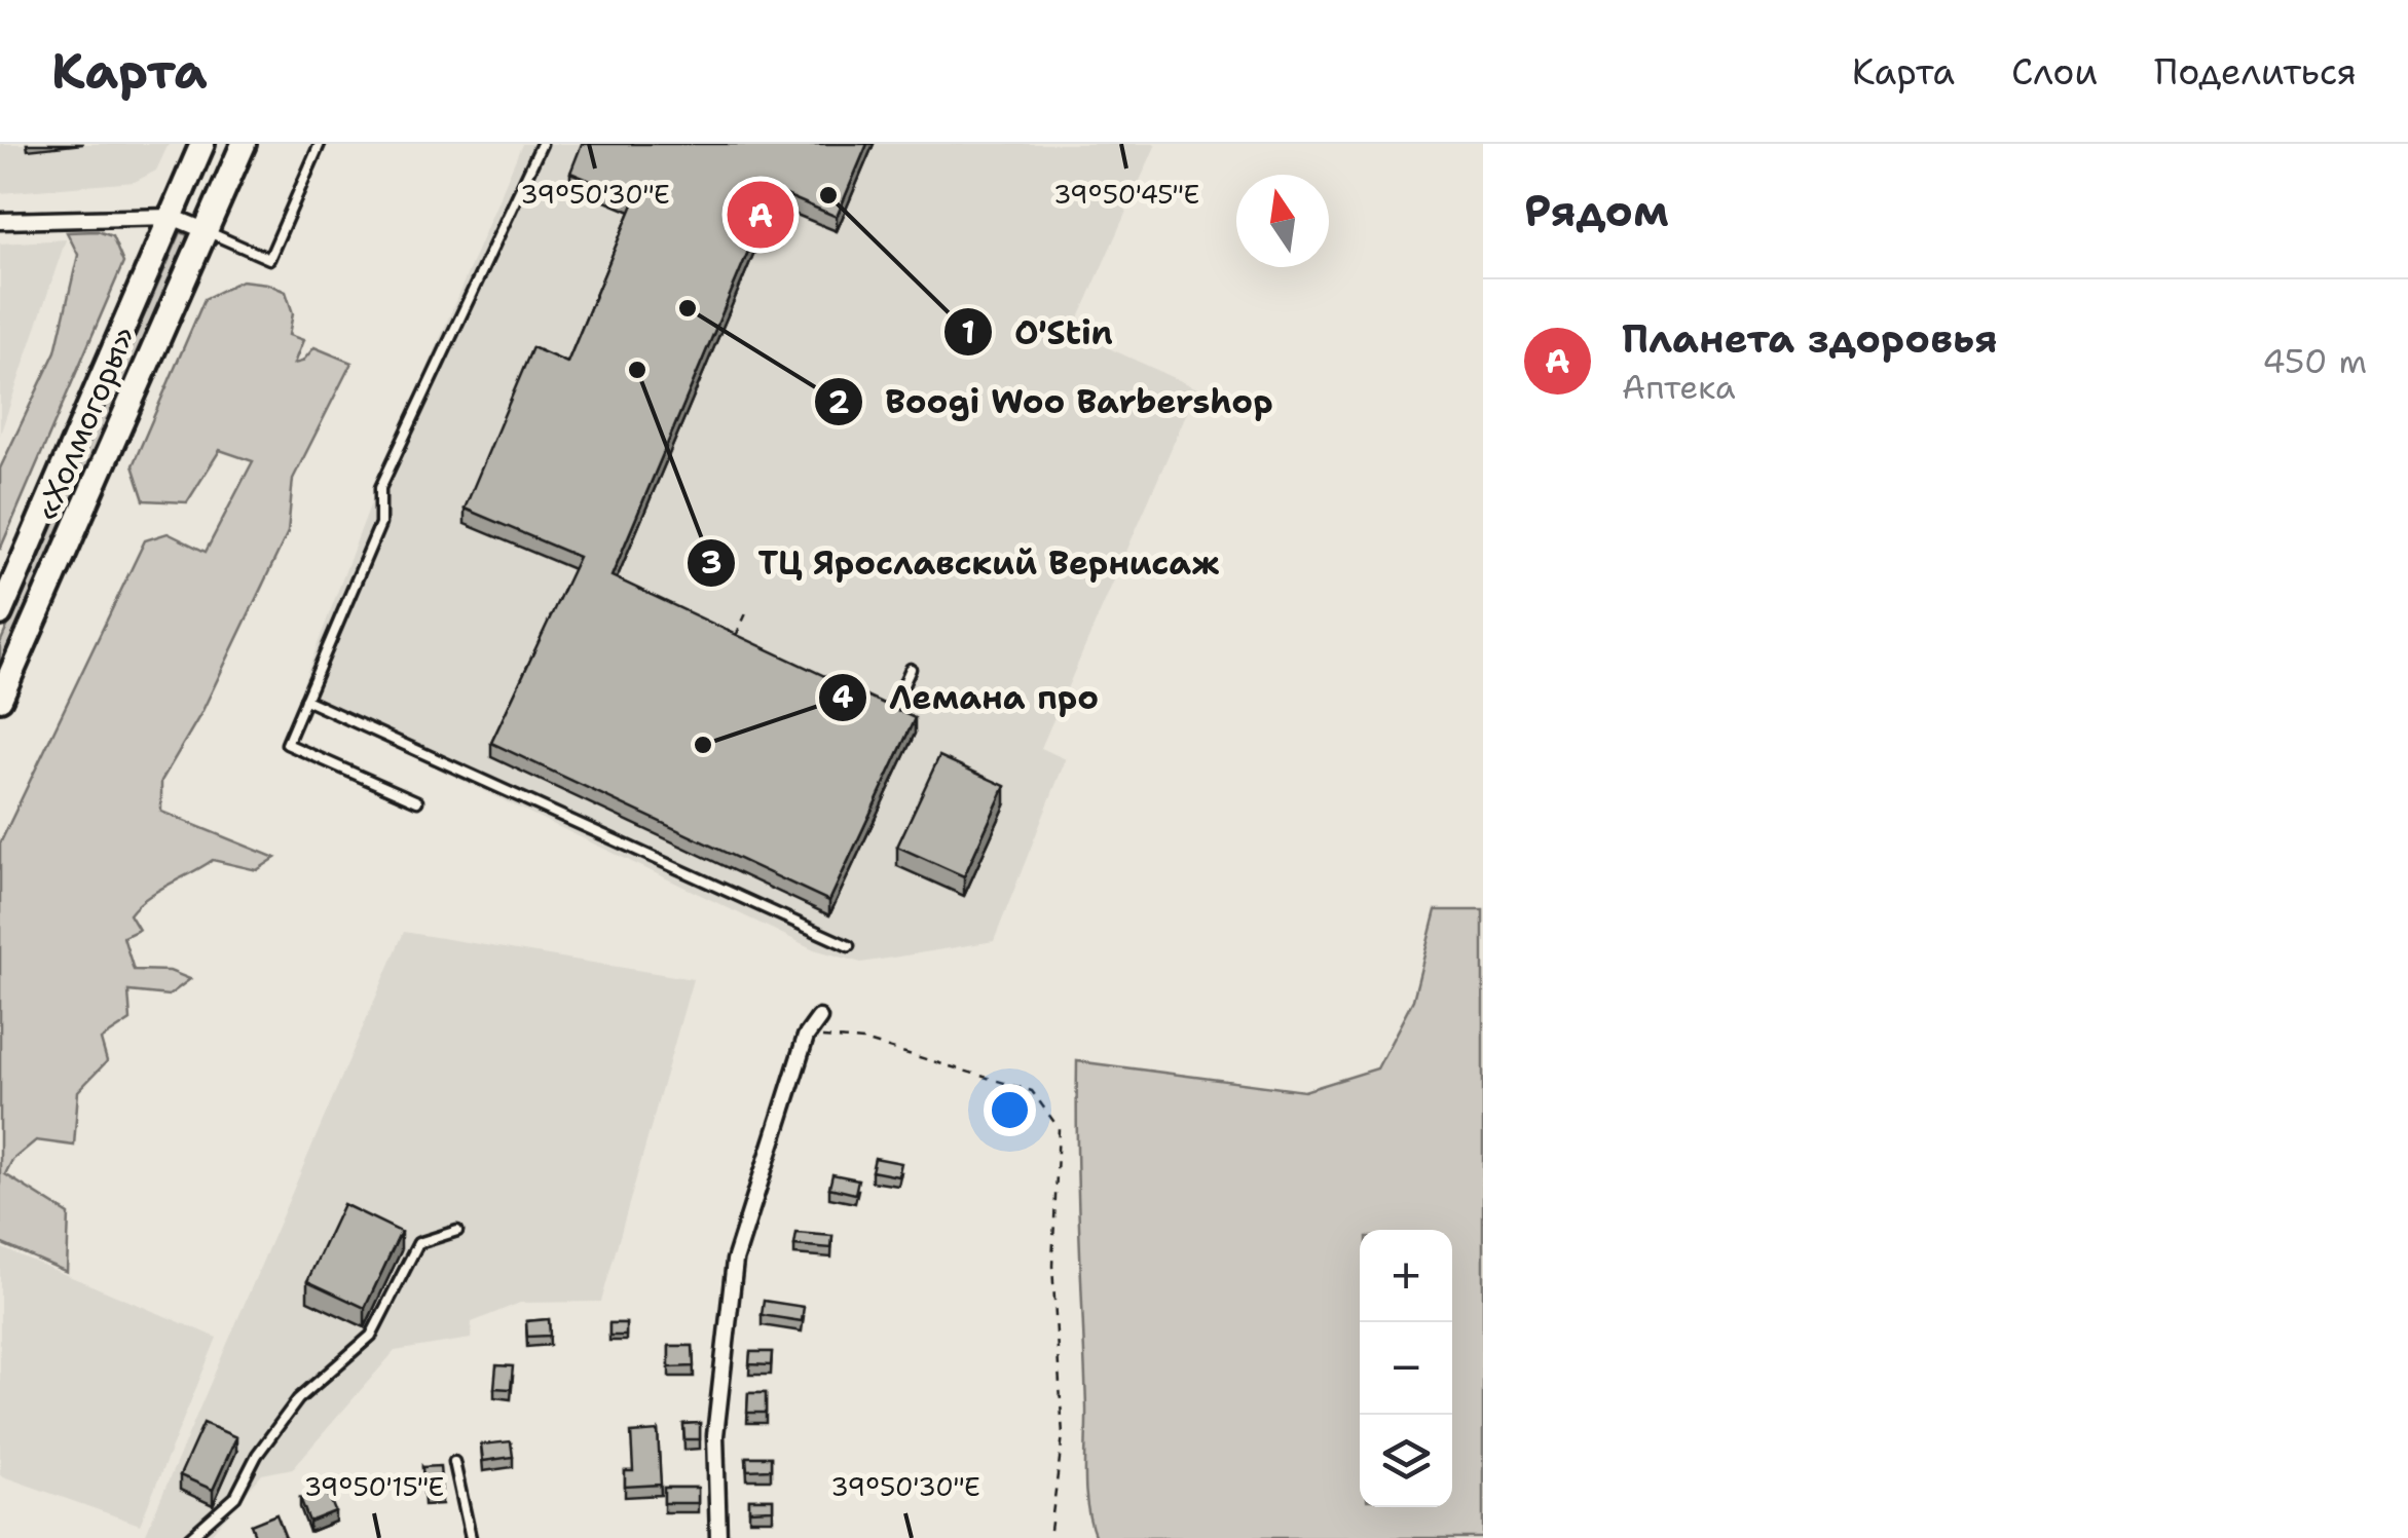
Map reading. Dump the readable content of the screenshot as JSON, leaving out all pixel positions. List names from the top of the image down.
{
  "streets": {
    "highway": ["«Холмогоры»"]
  },
  "places": [
    "O'Stin",
    "Boogi Woo Barbershop",
    "ТЦ Ярославский Вернисаж",
    "Лемана про"
  ],
  "north": "top",
  "page": {
    "header": "Карта",
    "nav": ["Карта", "Слои", "Поделиться"],
    "heading": "Рядом",
    "pins": "A",
    "list": [
      {
        "mark": "A",
        "name": "Планета здоровья",
        "note": "Аптека",
        "value": "450 m"
      }
    ],
    "map_buttons": ["+", "−"]
  },
  "coordinates": ["39°50'30\"E", "39°50'45\"E", "39°50'15\"E"]
}
